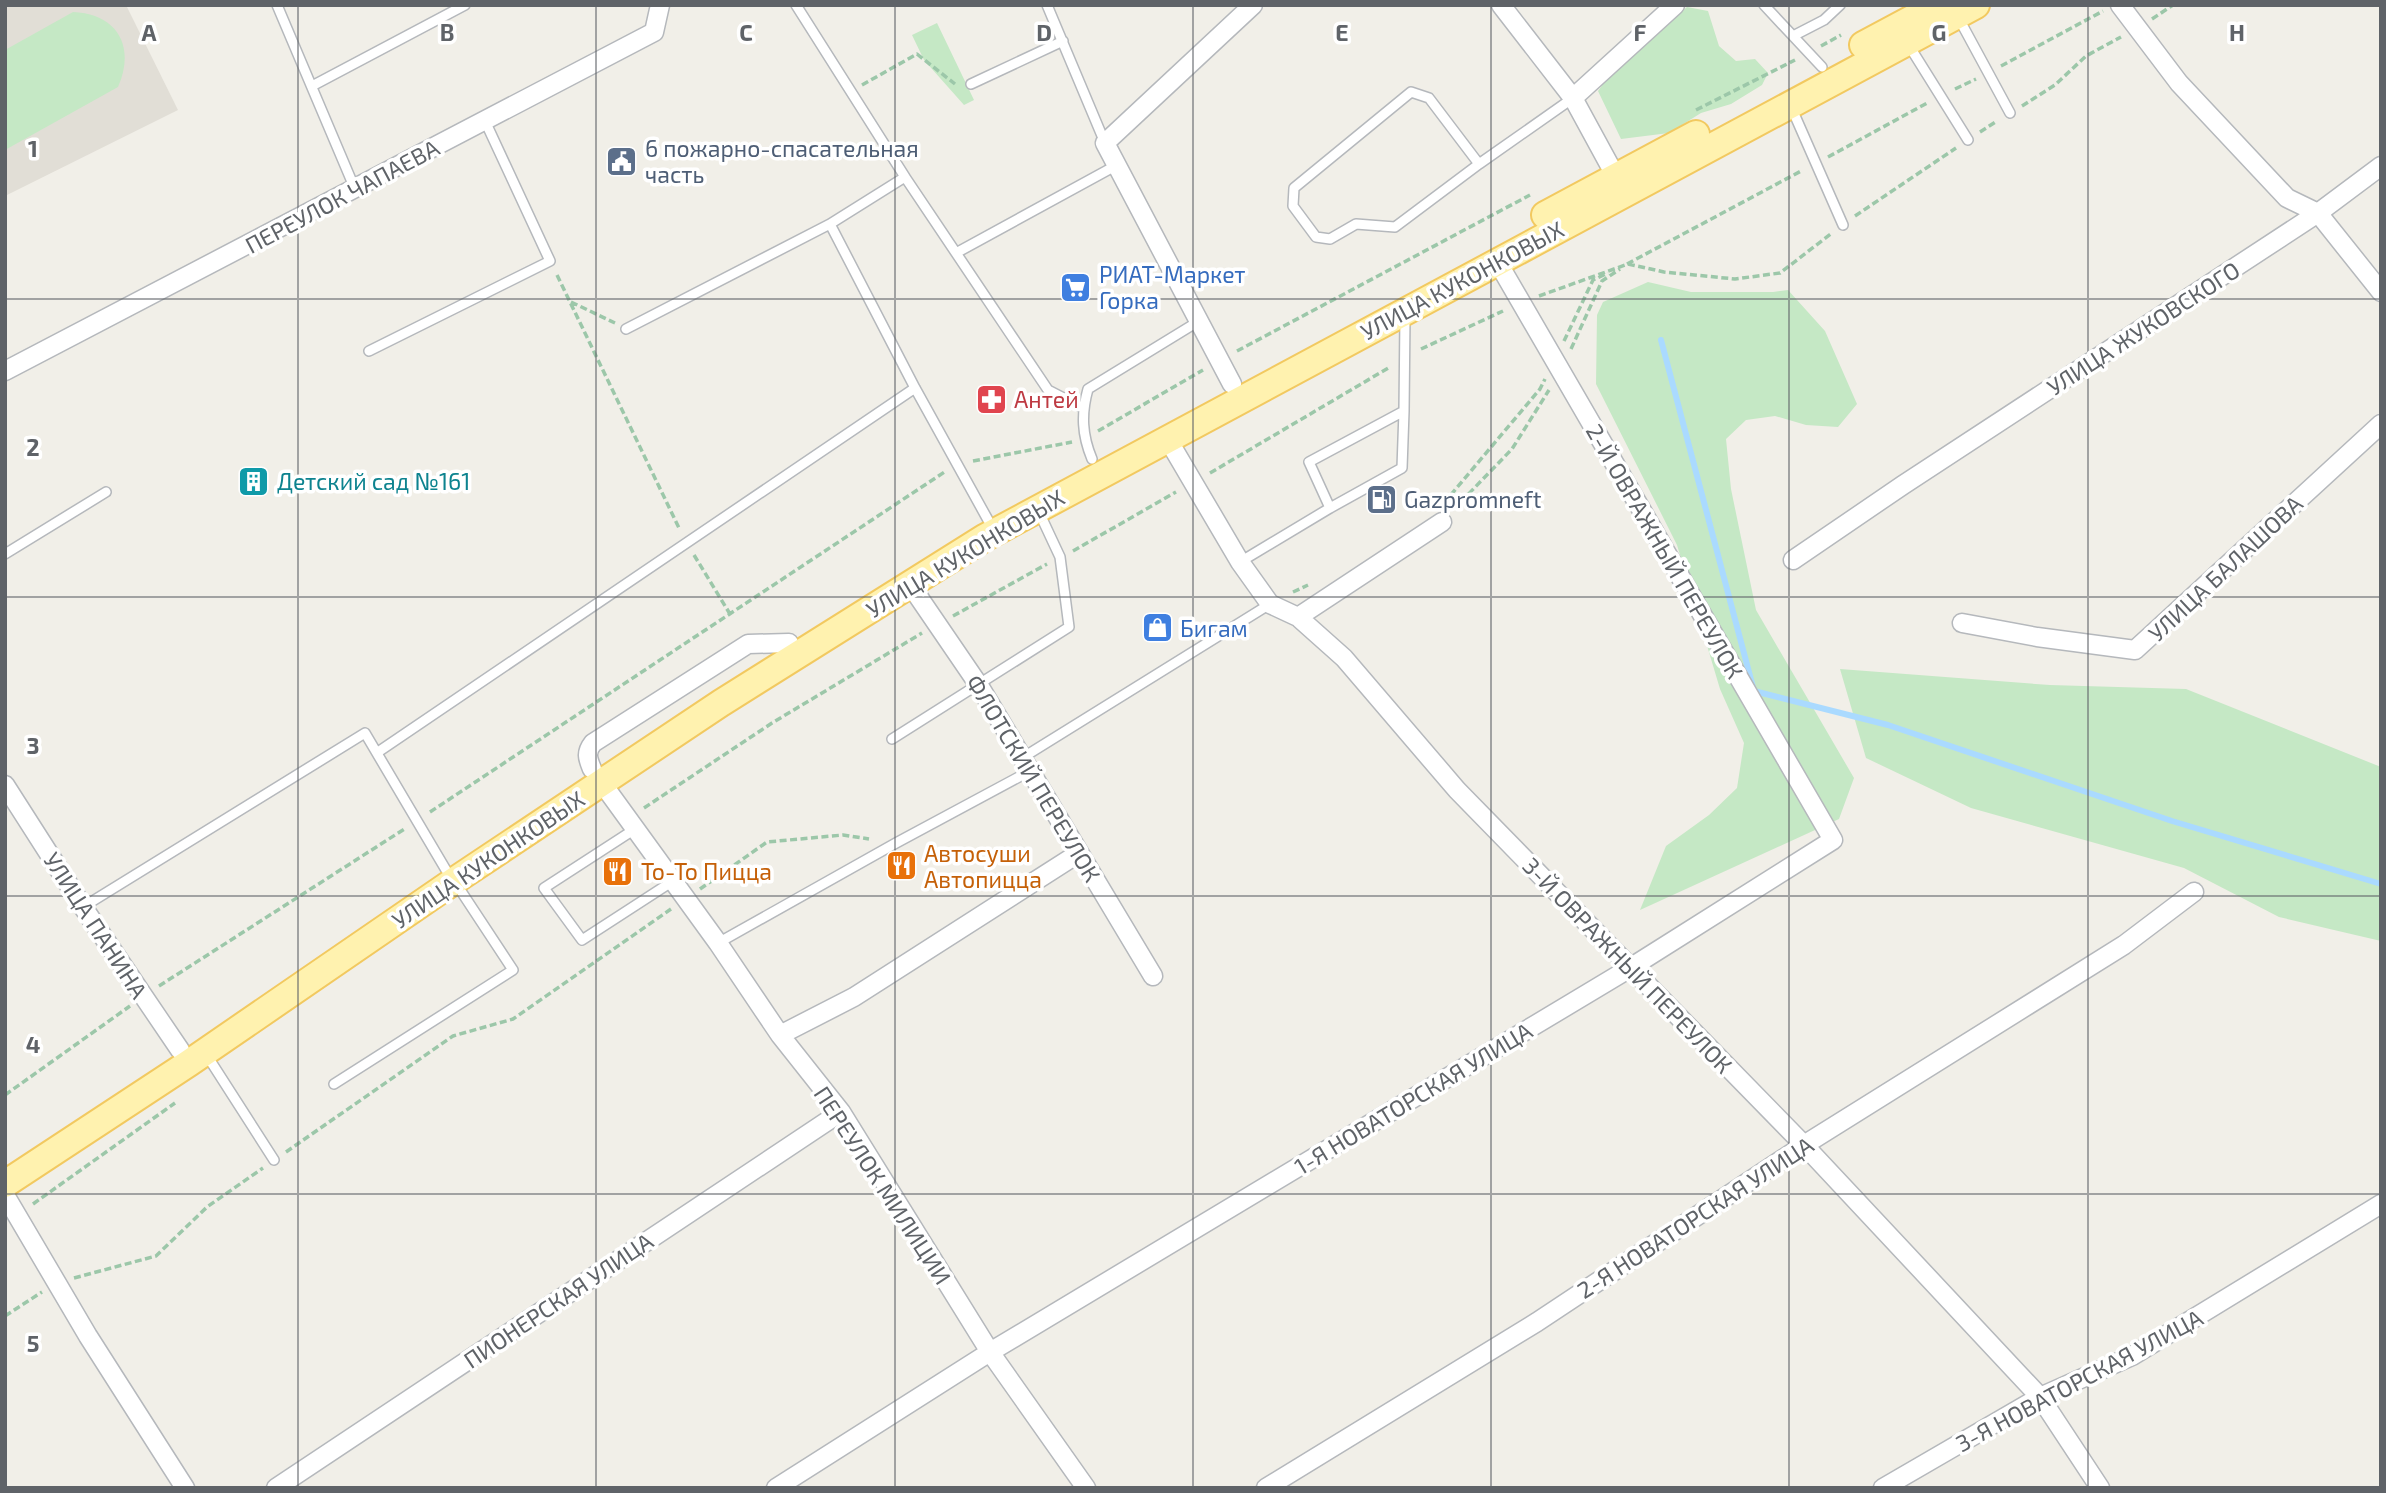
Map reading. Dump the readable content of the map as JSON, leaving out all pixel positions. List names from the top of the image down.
{
  "streets": {
    "main road": ["УЛИЦА КУКОНКОВЫХ"],
    "street": [
      "ПЕРЕУЛОК ЧАПАЕВА",
      "УЛИЦА ЖУКОВСКОГО",
      "2-Й ОВРАЖНЫЙ ПЕРЕУЛОК",
      "УЛИЦА БАЛАШОВА",
      "ФЛОТСКИЙ ПЕРЕУЛОК",
      "УЛИЦА ПАНИНА",
      "3-Й ОВРАЖНЫЙ ПЕРЕУЛОК",
      "1-Я НОВАТОРСКАЯ УЛИЦА",
      "ПЕРЕУЛОК МИЛИЦИИ",
      "2-Я НОВАТОРСКАЯ УЛИЦА",
      "ПИОНЕРСКАЯ УЛИЦА",
      "3-Я НОВАТОРСКАЯ УЛИЦА"
    ]
  },
  "crossings": [
    ["УЛИЦА КУКОНКОВЫХ", "2-Й ОВРАЖНЫЙ ПЕРЕУЛОК"],
    ["УЛИЦА КУКОНКОВЫХ", "ФЛОТСКИЙ ПЕРЕУЛОК"],
    ["УЛИЦА КУКОНКОВЫХ", "УЛИЦА ПАНИНА"],
    ["УЛИЦА КУКОНКОВЫХ", "3-Й ОВРАЖНЫЙ ПЕРЕУЛОК"],
    ["УЛИЦА КУКОНКОВЫХ", "ПЕРЕУЛОК МИЛИЦИИ"],
    ["2-Й ОВРАЖНЫЙ ПЕРЕУЛОК", "1-Я НОВАТОРСКАЯ УЛИЦА"],
    ["3-Й ОВРАЖНЫЙ ПЕРЕУЛОК", "1-Я НОВАТОРСКАЯ УЛИЦА"],
    ["3-Й ОВРАЖНЫЙ ПЕРЕУЛОК", "2-Я НОВАТОРСКАЯ УЛИЦА"],
    ["3-Й ОВРАЖНЫЙ ПЕРЕУЛОК", "3-Я НОВАТОРСКАЯ УЛИЦА"],
    ["1-Я НОВАТОРСКАЯ УЛИЦА", "ПЕРЕУЛОК МИЛИЦИИ"],
    ["ПЕРЕУЛОК МИЛИЦИИ", "ПИОНЕРСКАЯ УЛИЦА"]
  ],
  "places": {
    "public building": ["6 пожарно-спасательная часть"],
    "supermarket": ["РИАТ-Маркет Горка"],
    "pharmacy": ["Антей"],
    "building": ["Детский сад №161"],
    "fuel station": ["Gazpromneft"],
    "shop": ["Бигам"],
    "restaurant": ["Автосуши Автопицца", "То-То Пицца"]
  },
  "grid": {
    "columns": [
      "A",
      "B",
      "C",
      "D",
      "E",
      "F",
      "G",
      "H"
    ],
    "rows": [
      "1",
      "2",
      "3",
      "4",
      "5"
    ]
  }
}
